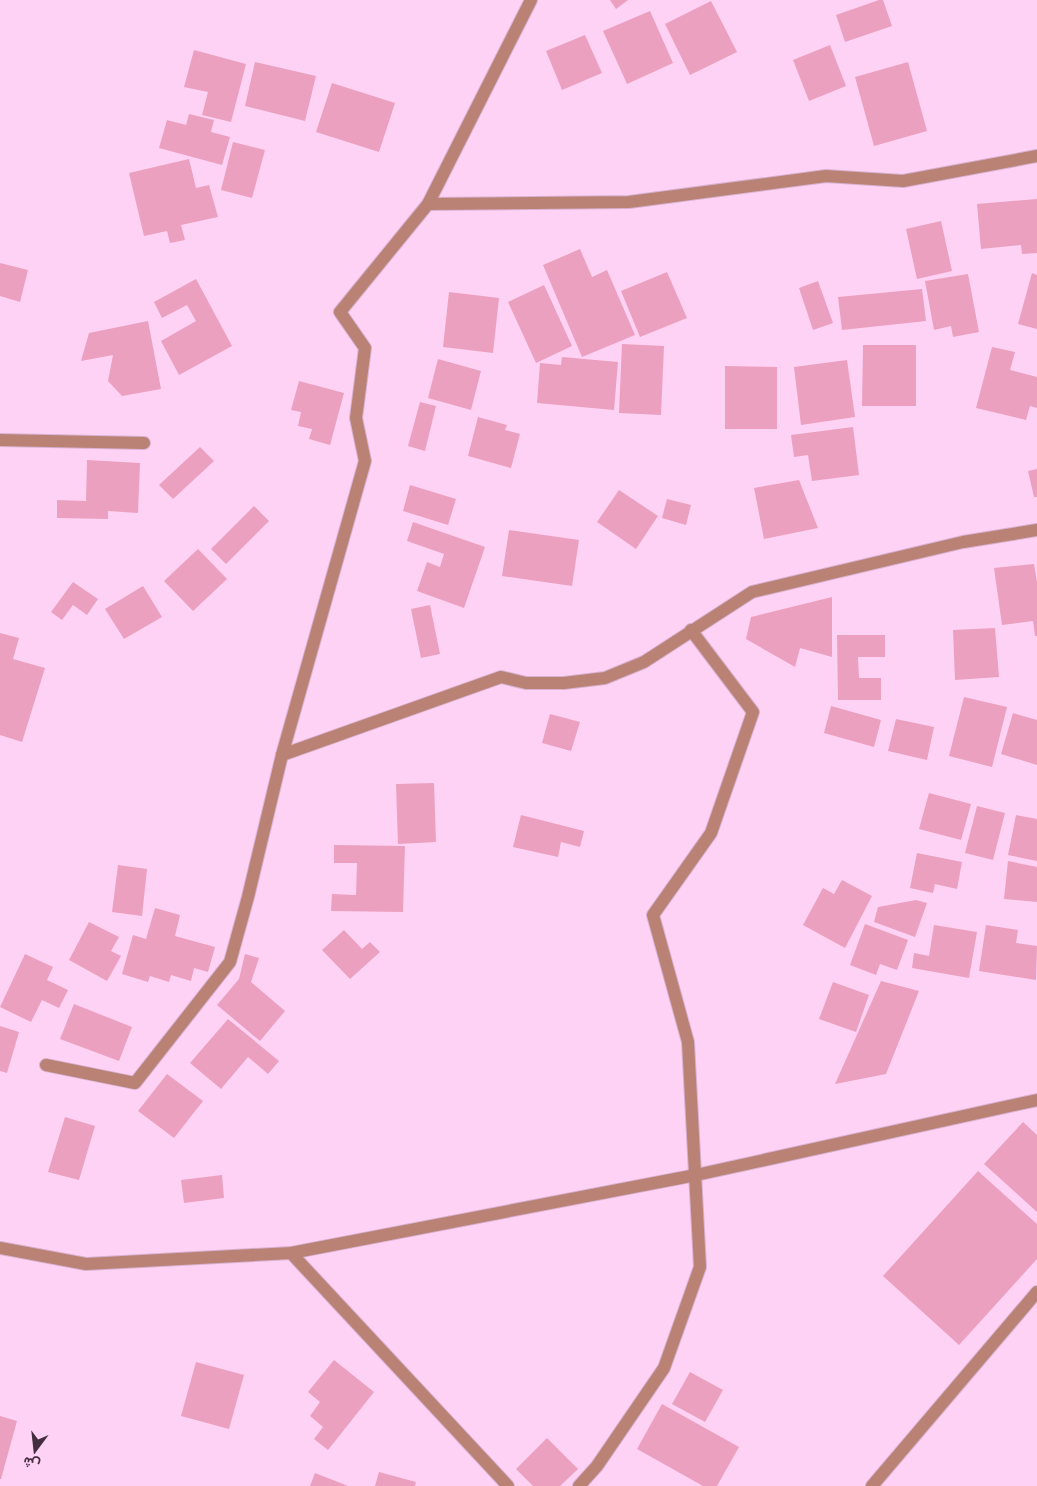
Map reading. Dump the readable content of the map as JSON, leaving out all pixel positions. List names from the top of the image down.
{
  "north": "bottom"
}
